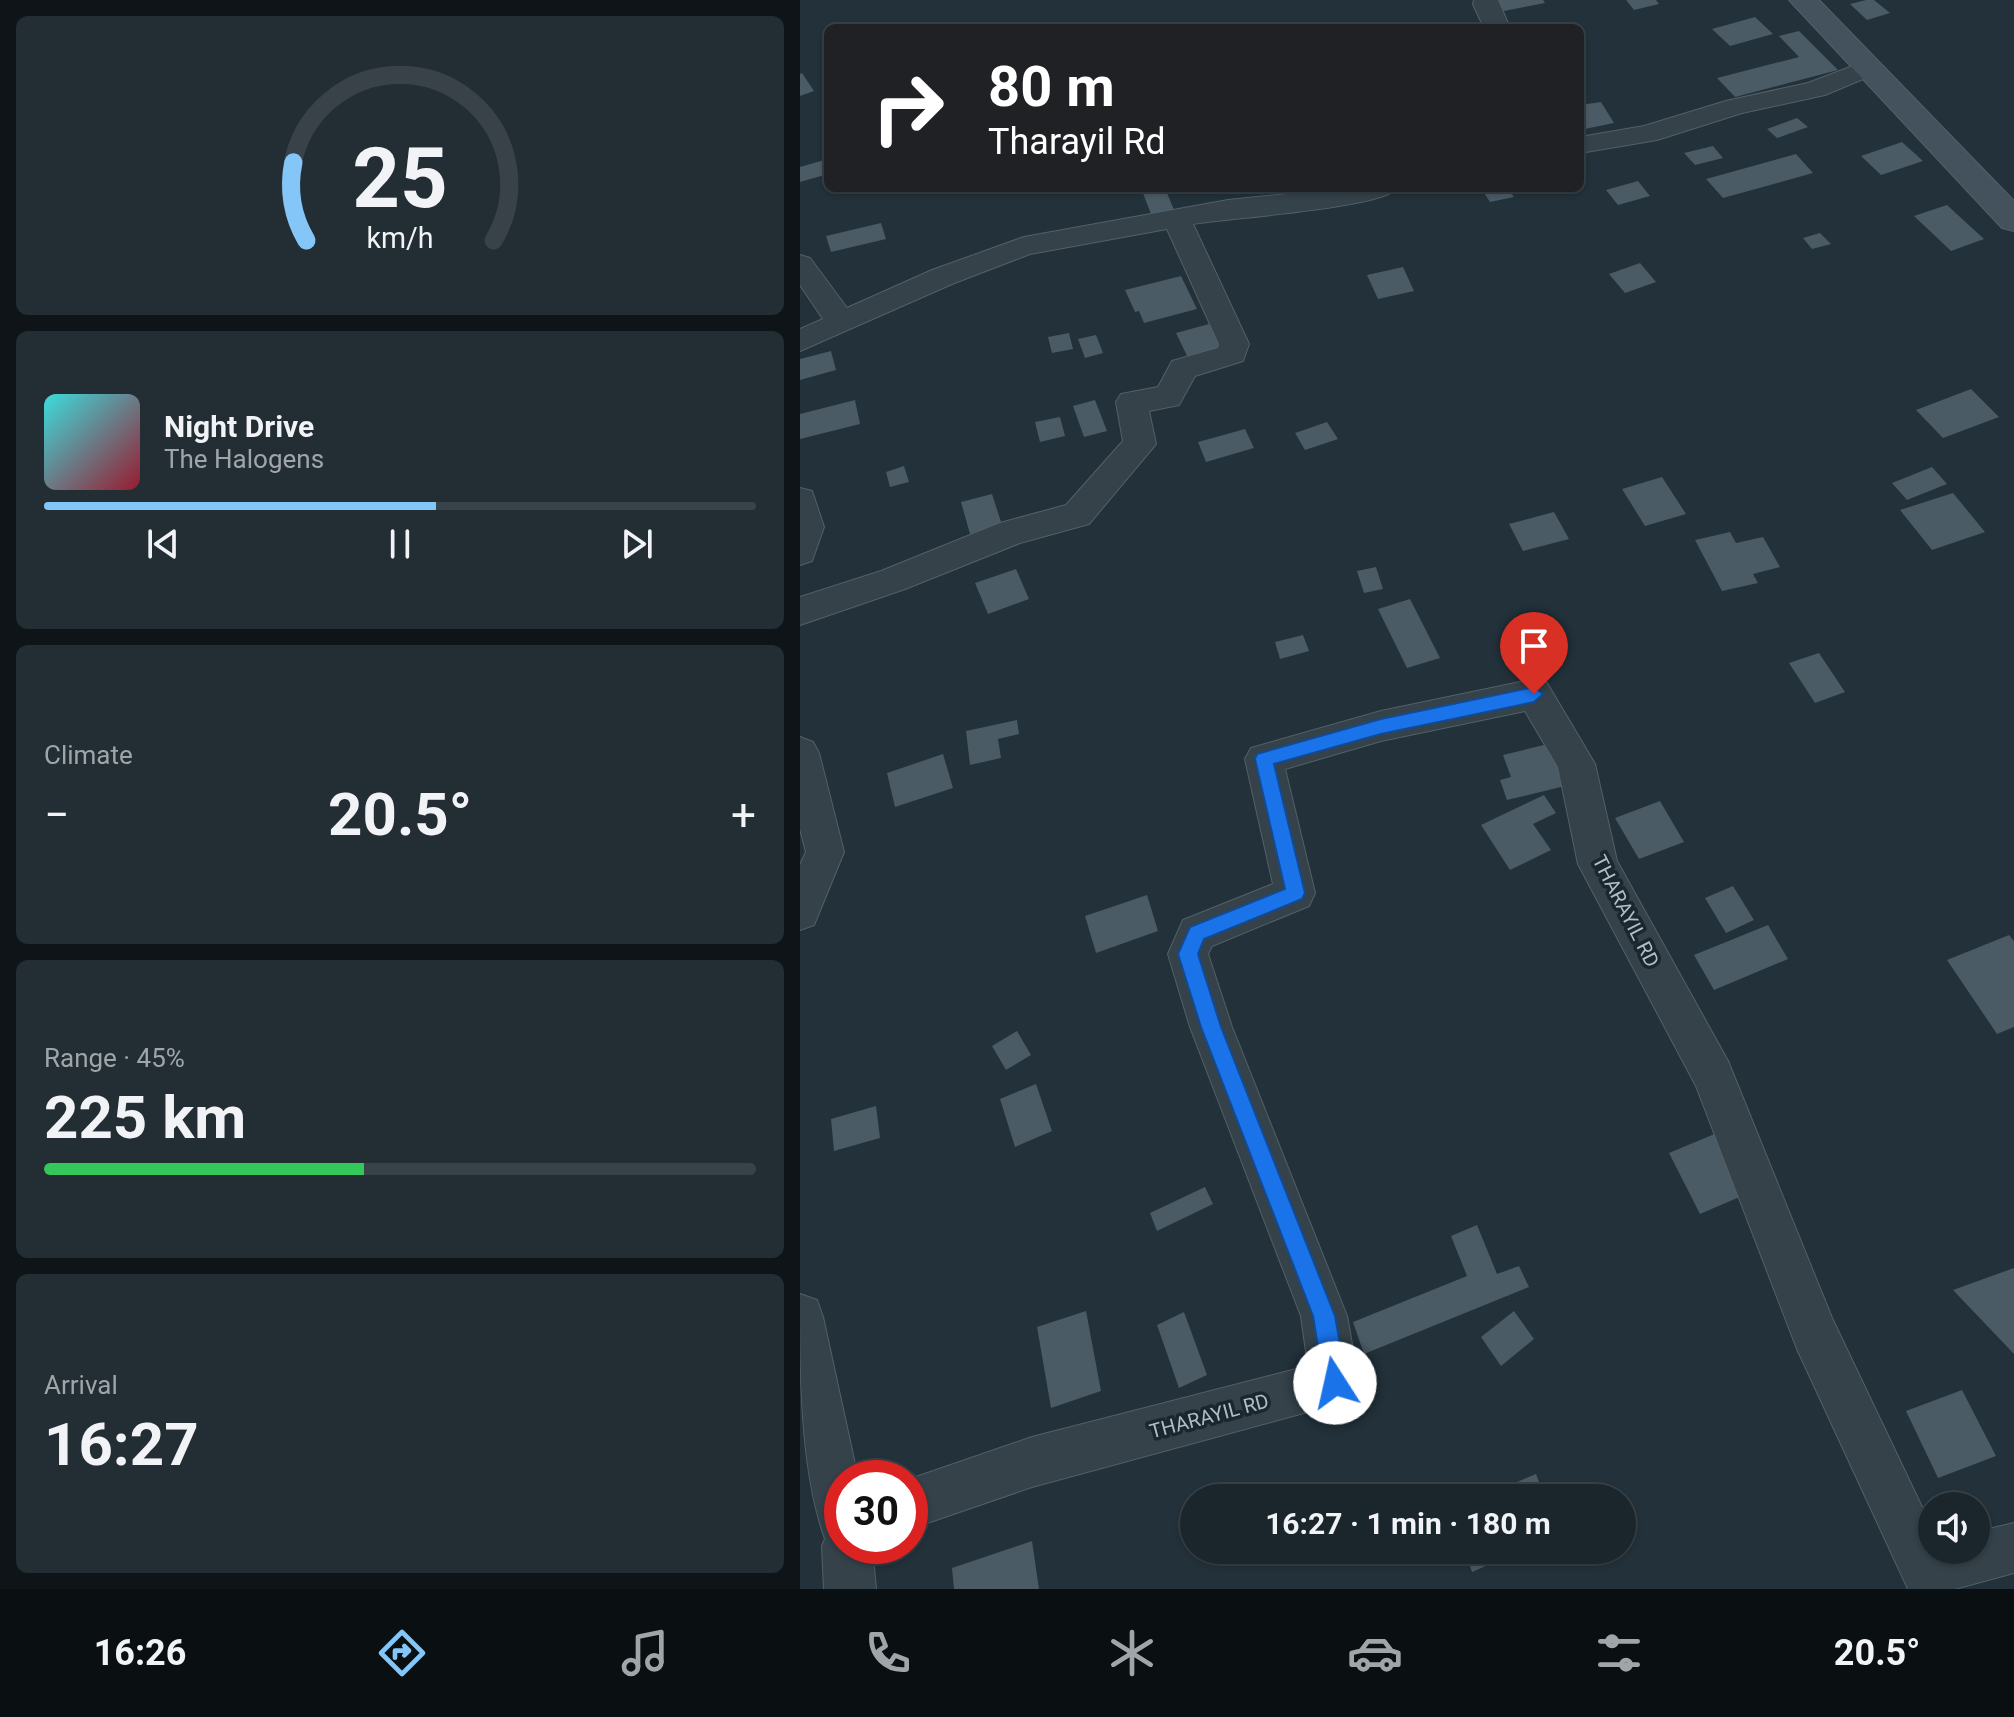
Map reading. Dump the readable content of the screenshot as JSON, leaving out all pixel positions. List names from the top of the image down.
{
  "streets": {
    "street": ["THARAYIL RD"]
  },
  "page": {
    "turn": ["80 m", "Tharayil Rd"],
    "song": ["Night Drive", "The Halogens"],
    "tile": [
      "Climate",
      ["Range · 45%", "225 km"],
      ["Arrival", "16:27"]
    ],
    "heat": ["−", "20.5°", "+"],
    "limit": "30",
    "trip": "16:27 · 1 min · 180 m",
    "tabs": ["16:26", "20.5°"],
    "gauge": ["25", "km/h"]
  }
}
